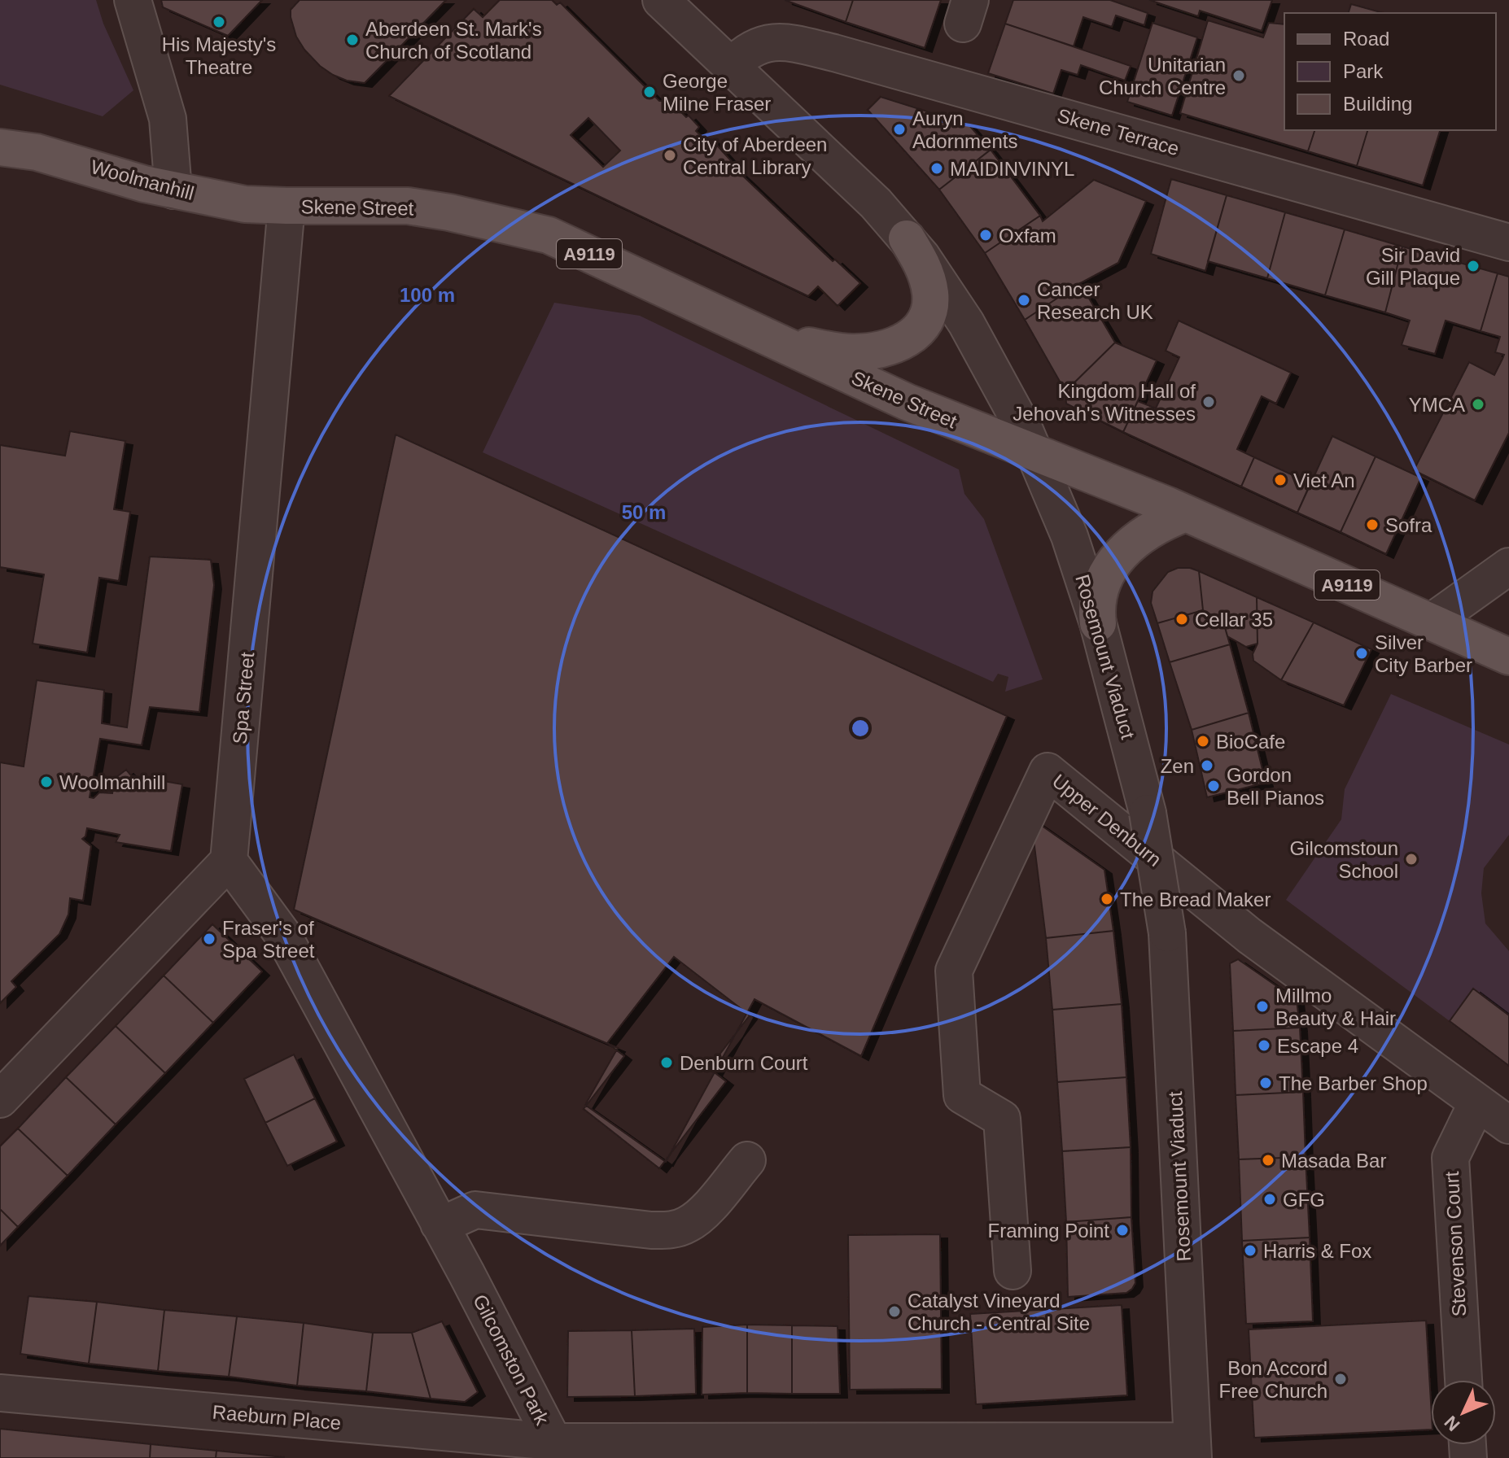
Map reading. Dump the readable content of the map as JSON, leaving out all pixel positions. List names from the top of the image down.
{
  "streets": {
    "main road": ["Woolmanhill", "Skene Street", "A9119"],
    "street": [
      "Skene Terrace",
      "Rosemount Viaduct",
      "Spa Street",
      "Upper Denburn",
      "Stevenson Court",
      "Gilcomston Park",
      "Raeburn Place"
    ]
  },
  "crossings": [
    ["Skene Terrace", "Rosemount Viaduct"],
    ["Woolmanhill", "Skene Street"],
    ["Woolmanhill", "Spa Street"],
    ["Skene Street", "Rosemount Viaduct"],
    ["Skene Street", "Spa Street"],
    ["Rosemount Viaduct", "Gilcomston Park"],
    ["Spa Street", "Gilcomston Park"],
    ["Upper Denburn", "Stevenson Court"],
    ["Gilcomston Park", "Raeburn Place"]
  ],
  "places": [
    "His Majesty's Theatre",
    "Aberdeen St. Mark's Church of Scotland",
    "Unitarian Church Centre",
    "George Milne Fraser",
    "Auryn Adornments",
    "City of Aberdeen Central Library",
    "MAIDINVINYL",
    "Oxfam",
    "Sir David Gill Plaque",
    "Cancer Research UK",
    "Kingdom Hall of Jehovah's Witnesses",
    "YMCA",
    "Viet An",
    "Sofra",
    "Cellar 35",
    "Silver City Barber",
    "BioCafe",
    "Zen",
    "Woolmanhill",
    "Gordon Bell Pianos",
    "Gilcomstoun School",
    "The Bread Maker",
    "Fraser's of Spa Street",
    "Millmo Beauty & Hair",
    "Escape 4",
    "Denburn Court",
    "The Barber Shop",
    "Masada Bar",
    "GFG",
    "Framing Point",
    "Harris & Fox",
    "Catalyst Vineyard Church - Central Site",
    "Bon Accord Free Church"
  ],
  "legend": ["Road", "Park", "Building"],
  "north": "bottom left",
  "rings": ["100 m", "50 m"]
}
